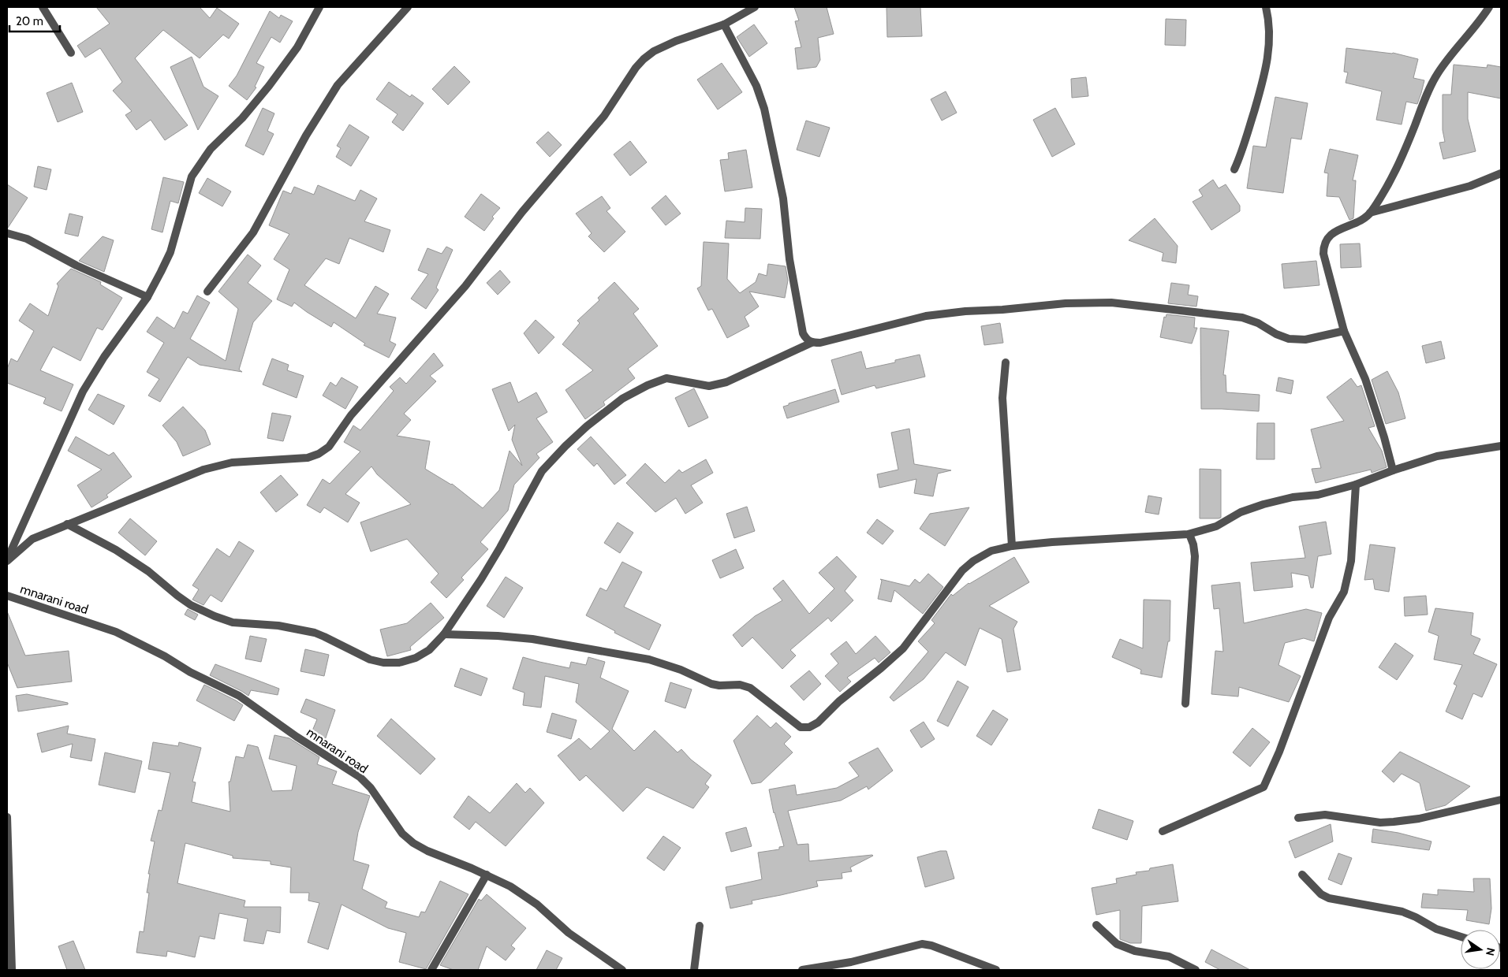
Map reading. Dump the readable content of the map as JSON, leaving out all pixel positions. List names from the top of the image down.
{
  "streets": {
    "street": ["mnarani road"]
  },
  "scale_bar": "20 m",
  "north": "right"
}
